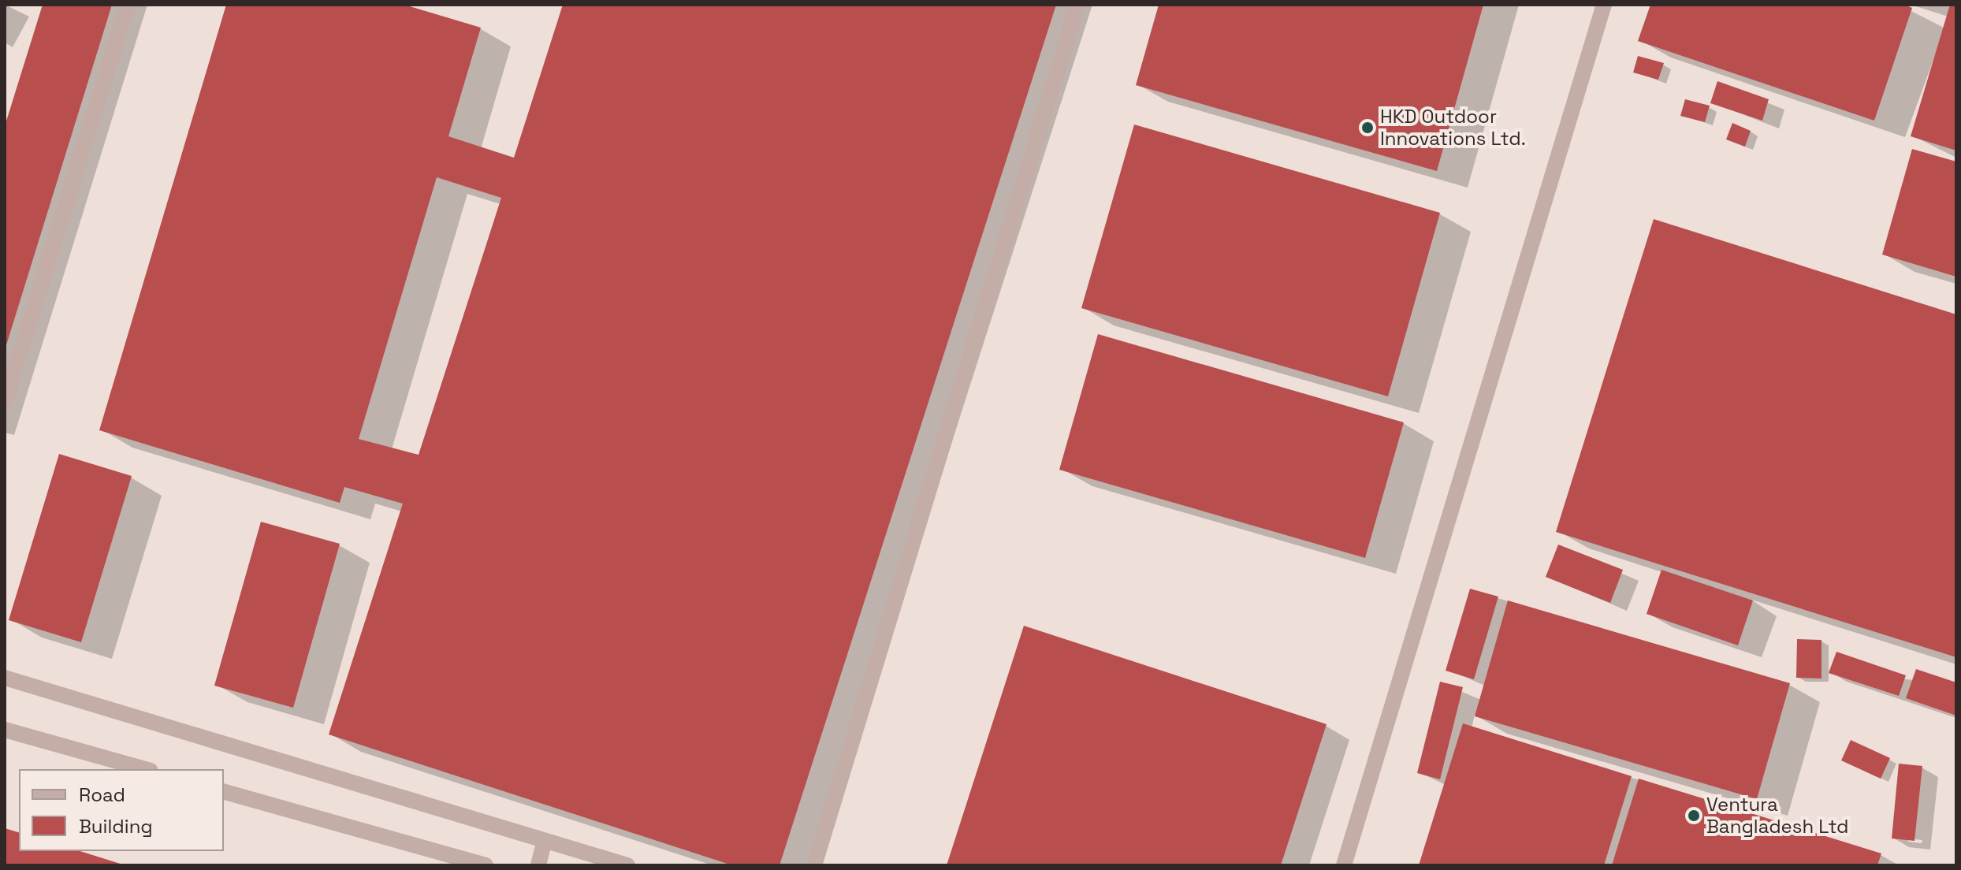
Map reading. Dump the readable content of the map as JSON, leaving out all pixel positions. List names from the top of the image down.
{
  "places": ["HKD Outdoor Innovations Ltd.", "Ventura Bangladesh Ltd"],
  "legend": ["Road", "Building"]
}
